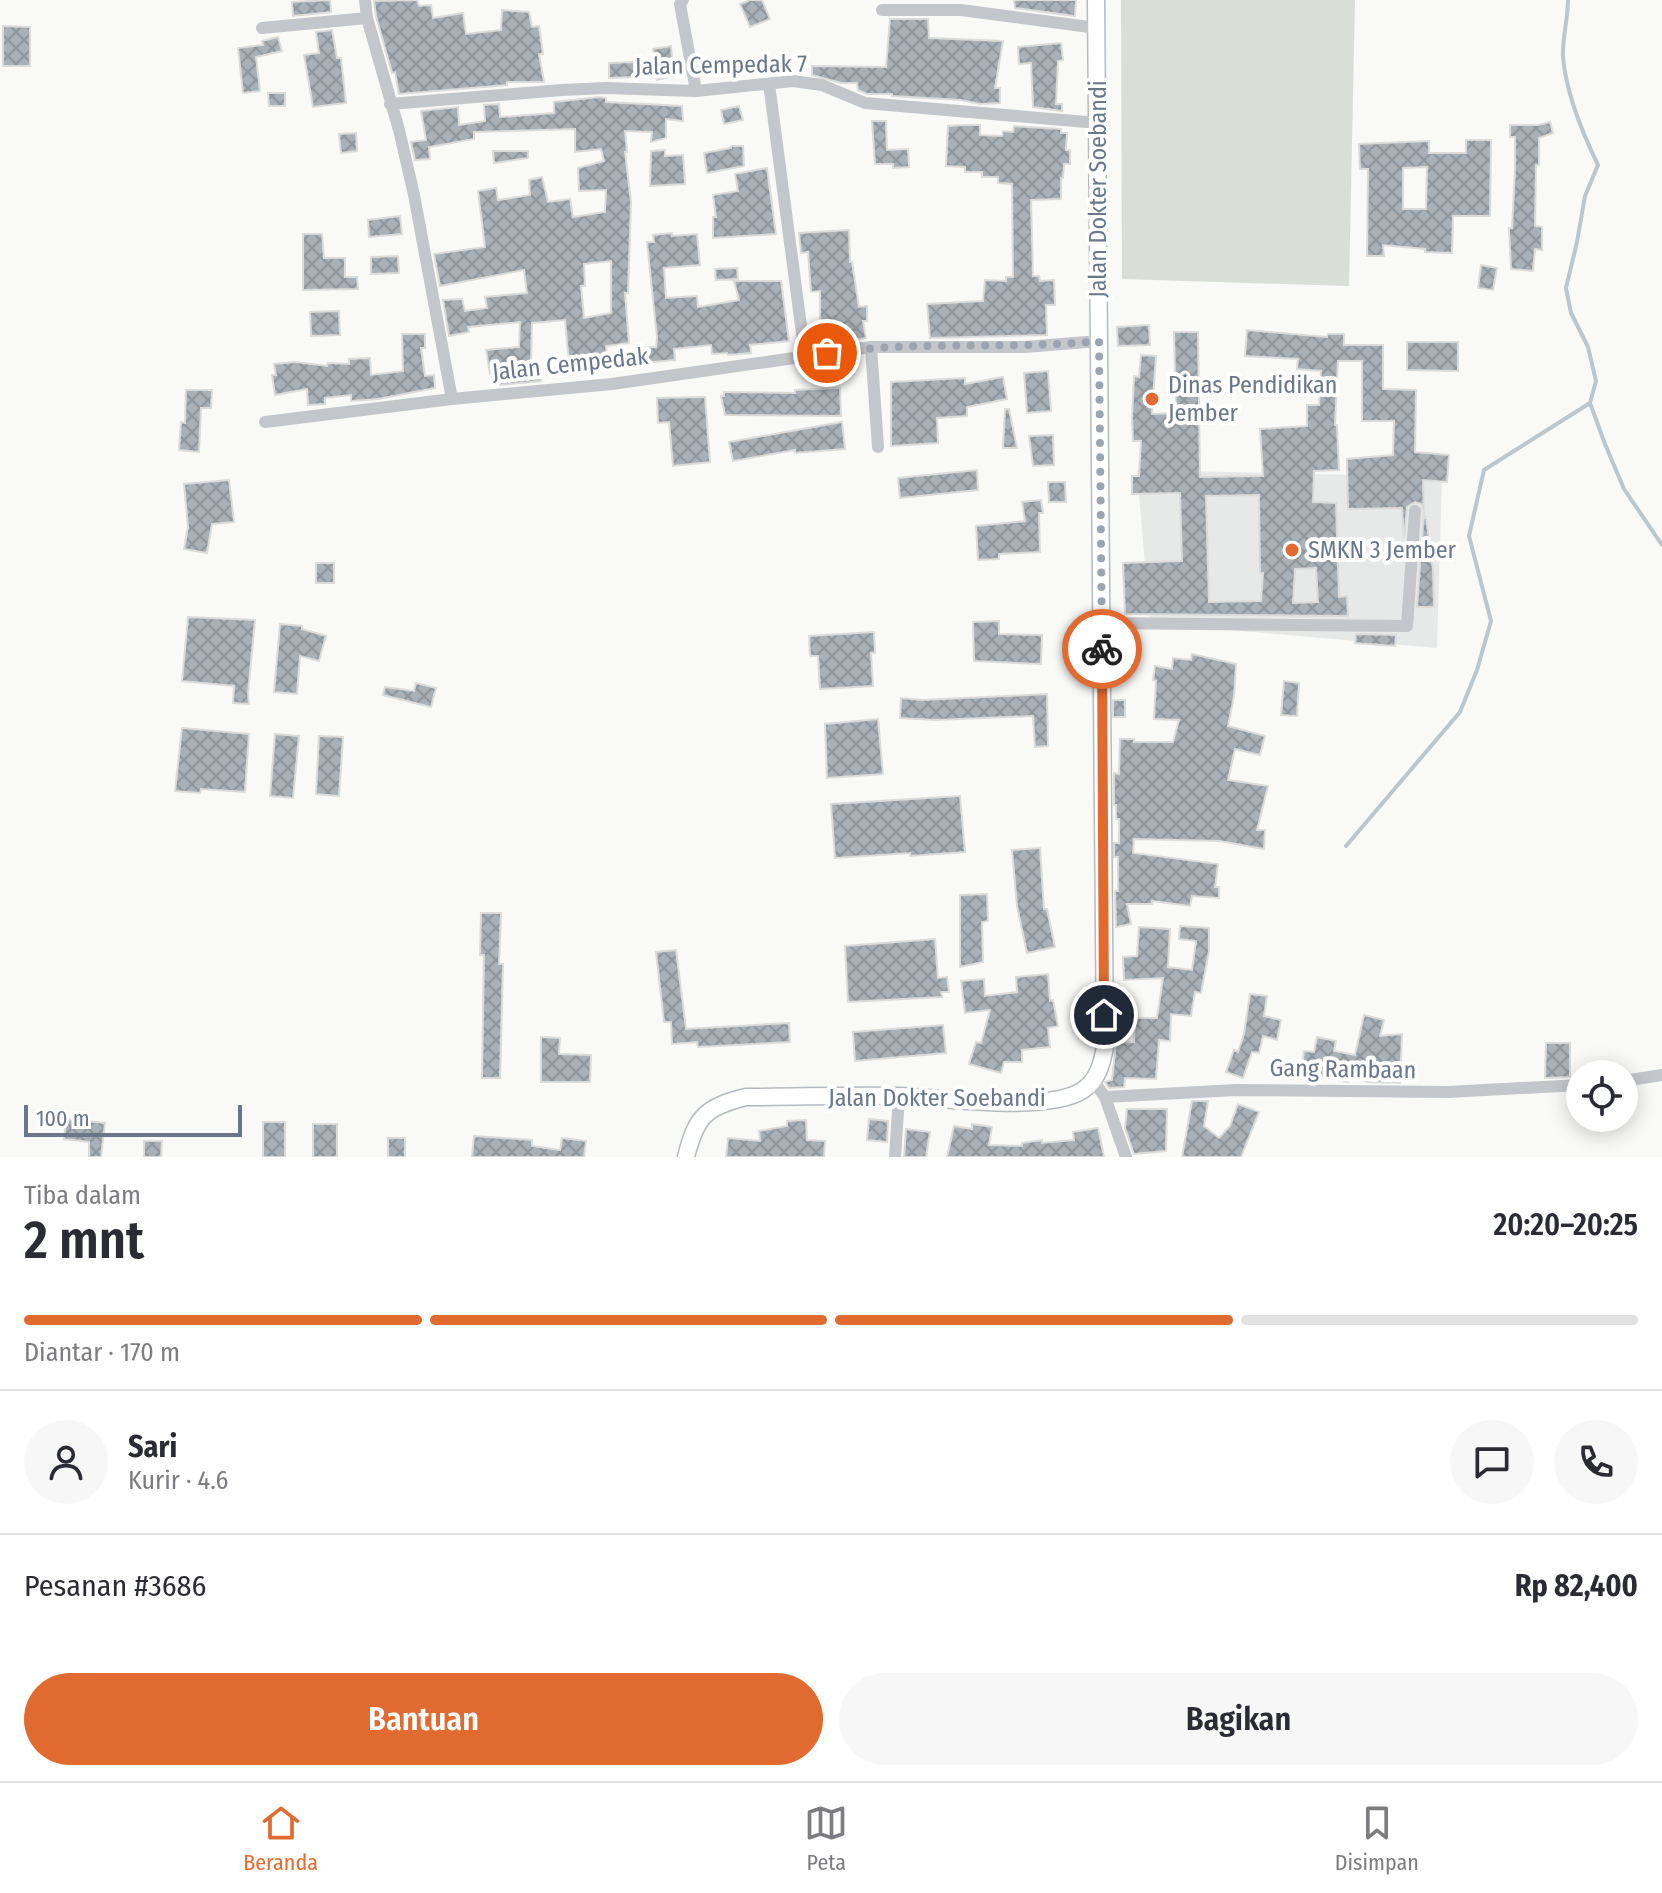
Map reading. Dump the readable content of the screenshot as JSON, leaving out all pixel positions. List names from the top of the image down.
{
  "streets": {
    "main road": ["Jalan Dokter Soebandi"],
    "street": ["Jalan Cempedak 7", "Jalan Cempedak", "Gang Rambaan"]
  },
  "crossings": [
    ["Jalan Cempedak 7", "Jalan Dokter Soebandi"],
    ["Jalan Dokter Soebandi", "Jalan Cempedak"]
  ],
  "places": ["Dinas Pendidikan Jember", "SMKN 3 Jember"],
  "scale_bar": "100 m",
  "page": {
    "scale": "100 m",
    "heading": ["2 mnt", "Tiba dalam", "20:20–20:25"],
    "panel": [
      "Sari",
      "Kurir · 4.6",
      "Pesanan #3686",
      "Rp 82,400"
    ],
    "bar": "Diantar · 170 m",
    "buttons": ["Bantuan", "Bagikan"],
    "tabs": ["Beranda", "Peta", "Disimpan"]
  }
}
